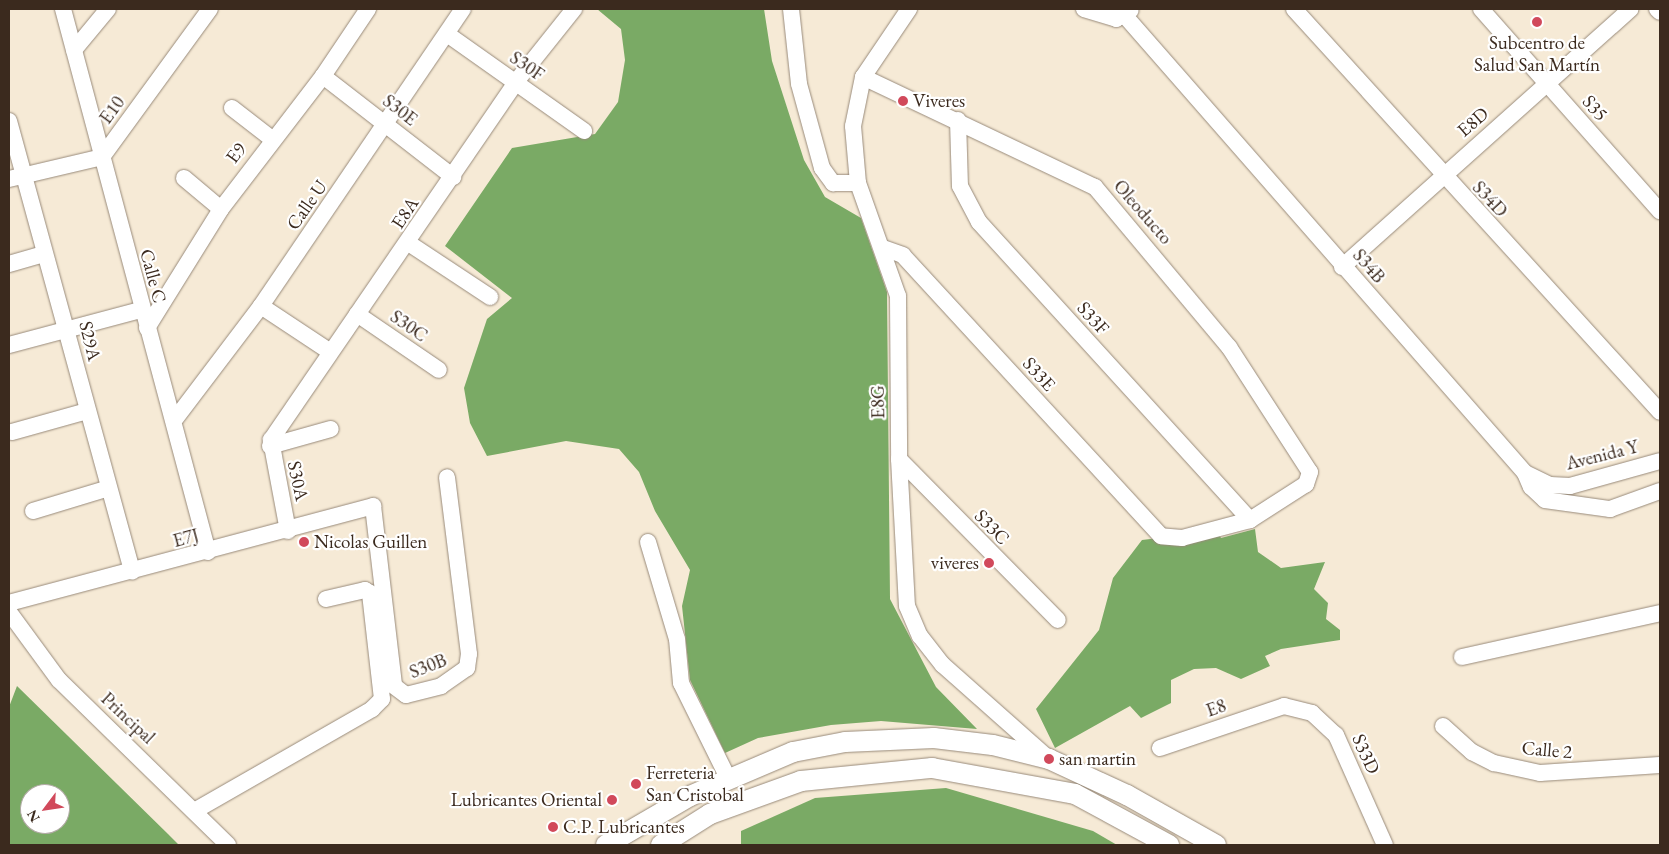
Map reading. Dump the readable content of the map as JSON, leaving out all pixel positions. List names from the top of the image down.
{
  "streets": {
    "street": [
      "S30F",
      "S35",
      "E10",
      "S30E",
      "E8D",
      "E9",
      "S34D",
      "Calle U",
      "Oleoducto",
      "E8A",
      "S34B",
      "Calle C",
      "S33F",
      "S30C",
      "S29A",
      "S33E",
      "E8G",
      "Avenida Y",
      "S30A",
      "S33C",
      "E7J",
      "S30B",
      "E8",
      "Principal",
      "Calle 2",
      "S33D"
    ]
  },
  "crossings": [
    ["S30F", "Calle U"],
    ["S30F", "E8A"],
    ["S35", "E8D"],
    ["E10", "Calle C"],
    ["S30E", "E9"],
    ["S30E", "Calle U"],
    ["S30E", "E8A"],
    ["E8D", "S34D"],
    ["E8D", "S34B"],
    ["E9", "Calle C"],
    ["Calle U", "Calle C"],
    ["Oleoducto", "S33F"],
    ["Oleoducto", "S33E"],
    ["Oleoducto", "E8G"],
    ["E8A", "S30C"],
    ["E8A", "S30A"],
    ["S34B", "Avenida Y"],
    ["Calle C", "E7J"],
    ["S33F", "S33E"],
    ["S29A", "E7J"],
    ["S33E", "E8G"],
    ["E8G", "S33C"],
    ["S30A", "E7J"],
    ["E7J", "S30B"],
    ["E8", "S33D"]
  ],
  "places": [
    "Subcentro de Salud San Martín",
    "Viveres",
    "Nicolas Guillen",
    "viveres",
    "san martin",
    "Ferreteria San Cristobal",
    "Lubricantes Oriental",
    "C.P. Lubricantes"
  ],
  "north": "bottom left"
}
